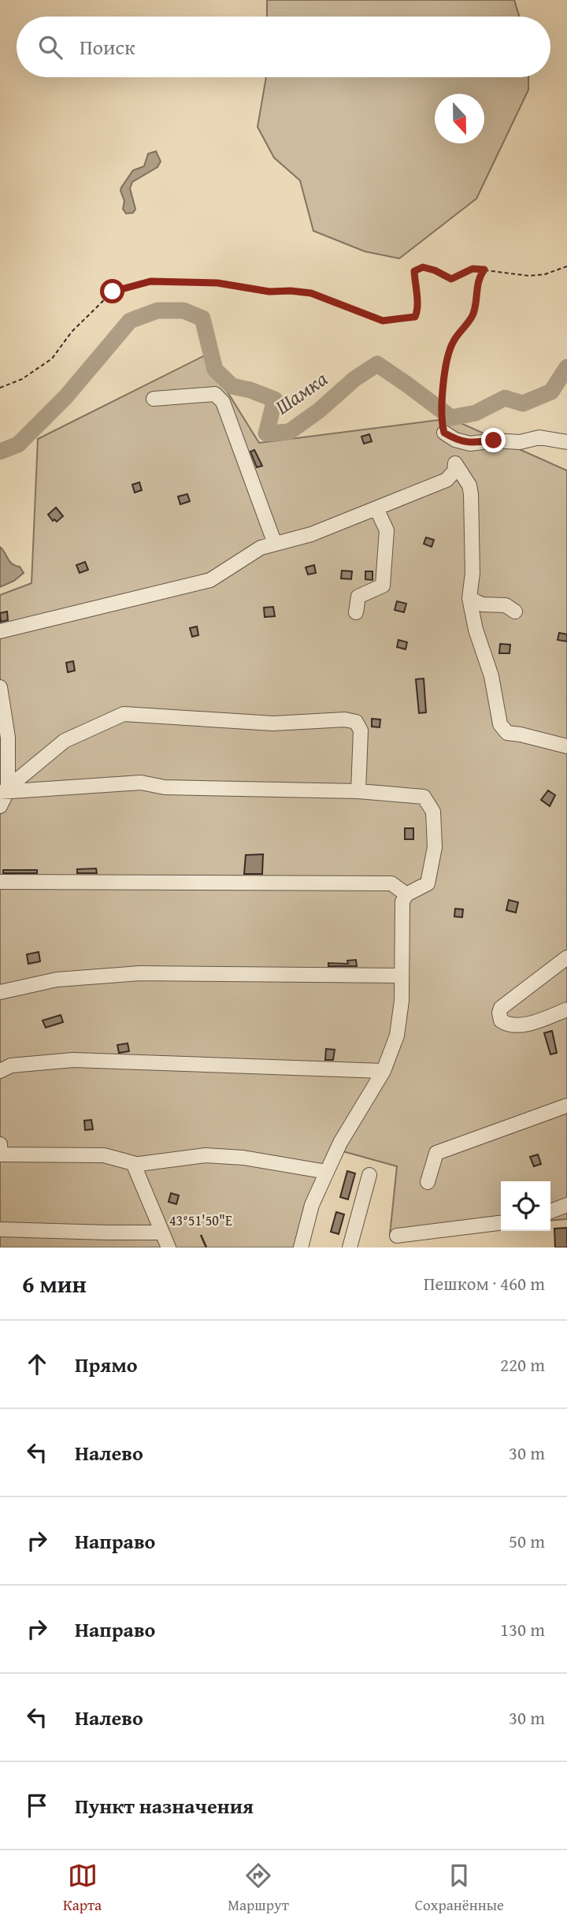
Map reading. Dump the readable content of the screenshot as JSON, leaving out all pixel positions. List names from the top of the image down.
{
  "water": ["Шамка"],
  "north": "bottom",
  "page": {
    "search": "Поиск",
    "heading": ["6 мин", "Пешком · 460 m"],
    "list": [
      ["Прямо", "220 m"],
      ["Налево", "30 m"],
      ["Направо", "50 m"],
      ["Направо", "130 m"],
      ["Налево", "30 m"],
      "Пункт назначения"
    ],
    "nav": ["Карта", "Маршрут", "Сохранённые"]
  },
  "coordinates": ["43°51'50\"E"]
}
